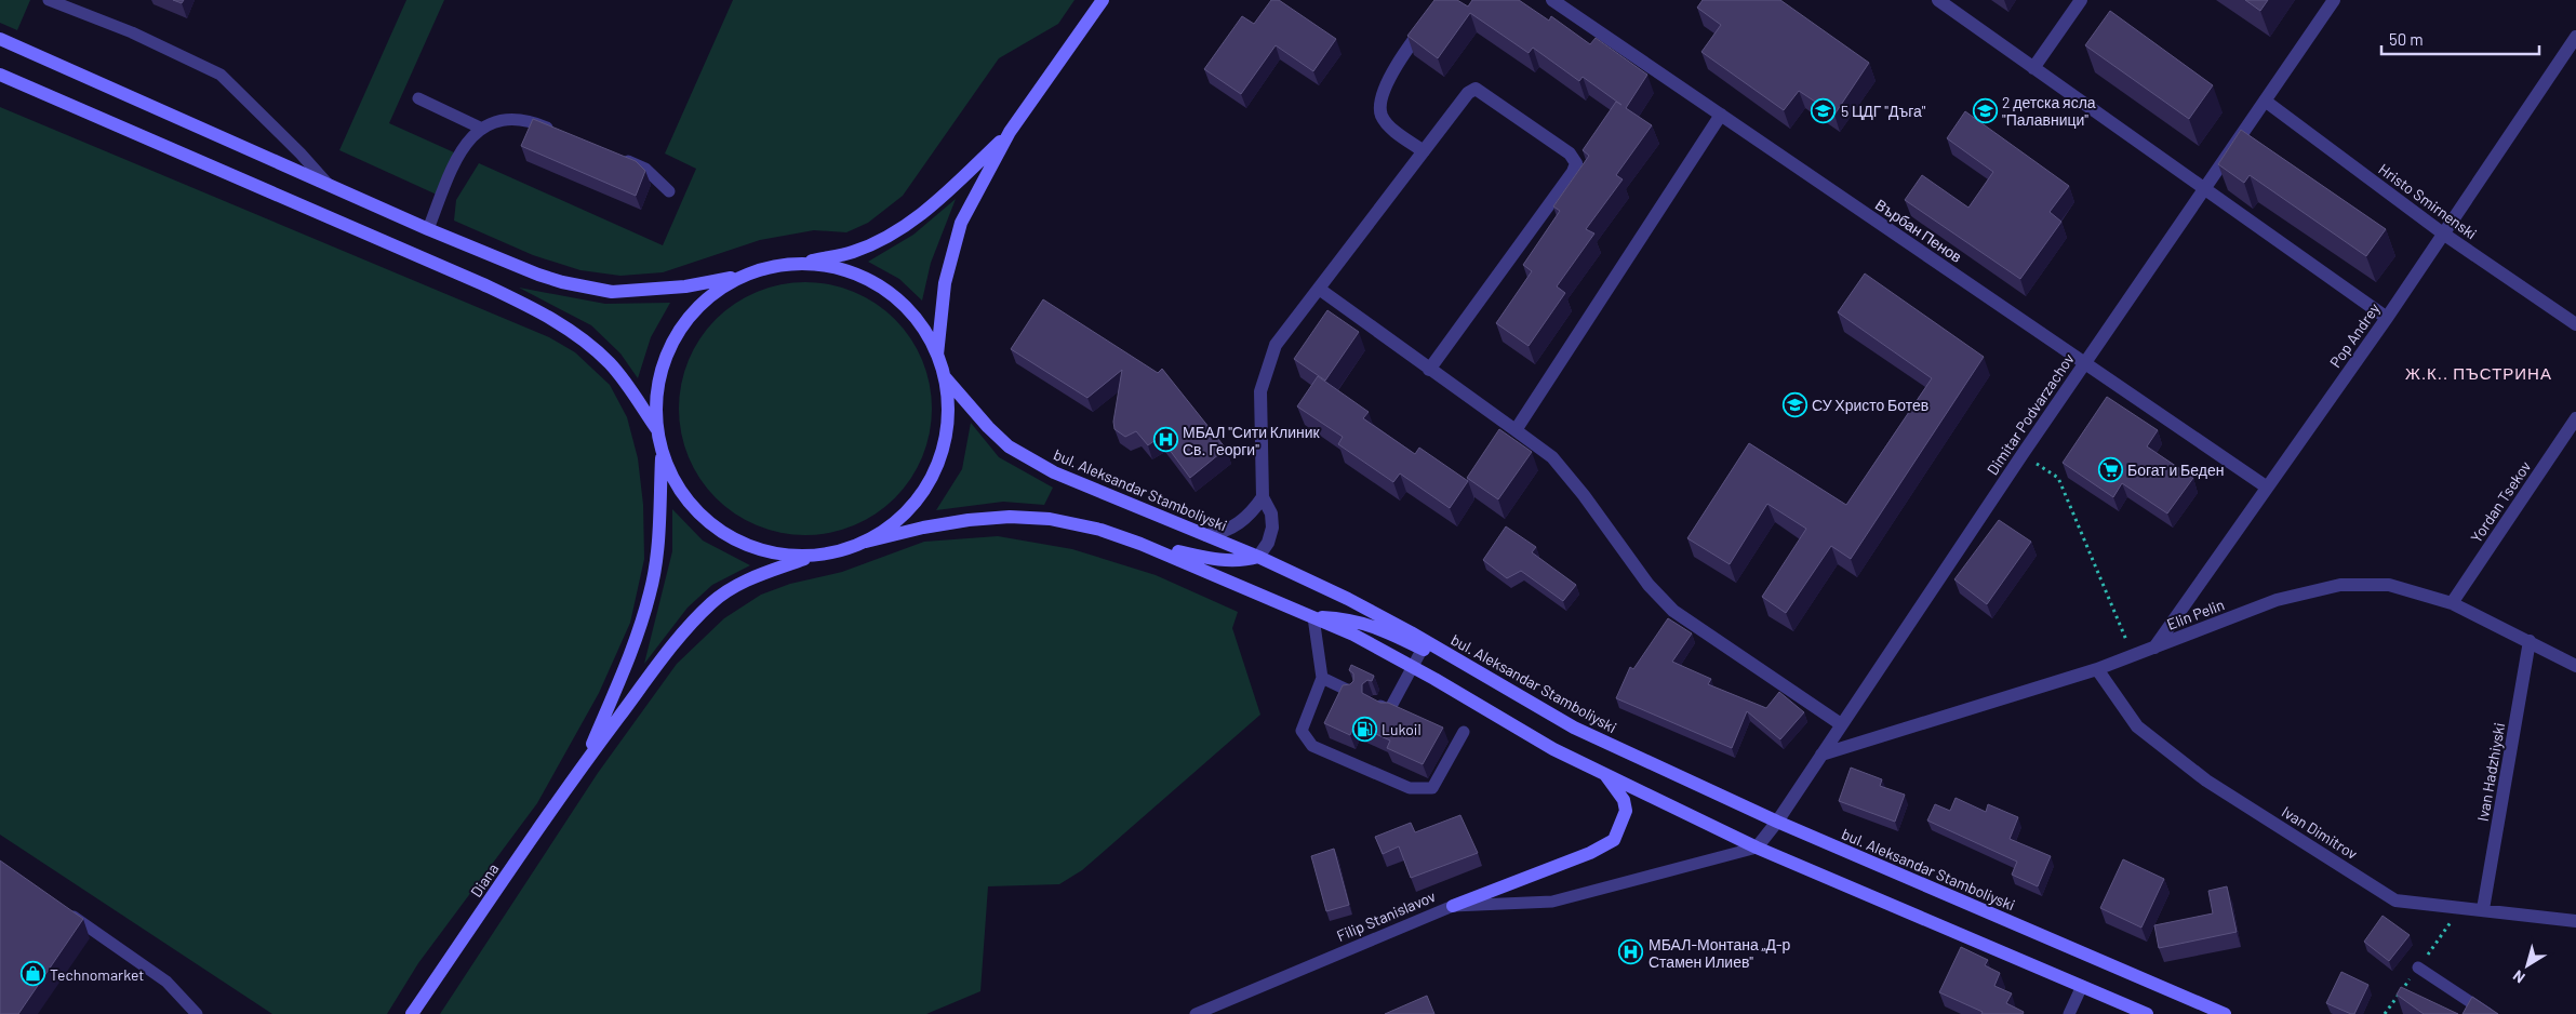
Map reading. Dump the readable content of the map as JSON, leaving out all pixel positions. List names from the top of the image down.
{
  "streets": {
    "main road": ["bul. Aleksandar Stamboliyski", "Diana"],
    "street": [
      "Hristo Smirnenski",
      "Върбан Пенов",
      "Pop Andrey",
      "Dimitar Podvarzachov",
      "Yordan Tsekov",
      "Elin Pelin",
      "Ivan Hadzhiyski",
      "Ivan Dimitrov"
    ],
    "lane": ["Filip Stanislavov"]
  },
  "crossings": [
    ["Hristo Smirnenski", "Pop Andrey"],
    ["Hristo Smirnenski", "Dimitar Podvarzachov"],
    ["Върбан Пенов", "Pop Andrey"],
    ["Върбан Пенов", "Dimitar Podvarzachov"],
    ["Pop Andrey", "Elin Pelin"],
    ["Dimitar Podvarzachov", "bul. Aleksandar Stamboliyski"],
    ["Dimitar Podvarzachov", "Elin Pelin"],
    ["Dimitar Podvarzachov", "Filip Stanislavov"],
    ["Yordan Tsekov", "Elin Pelin"],
    ["Elin Pelin", "Ivan Hadzhiyski"],
    ["Elin Pelin", "Ivan Dimitrov"],
    ["Ivan Hadzhiyski", "Ivan Dimitrov"]
  ],
  "districts": ["Ж.К.. ПЪСТРИНА"],
  "places": {
    "school or university": ["5 ЦДГ \"Дъга\"", "2 детска ясла \"Палавници\"", "СУ Христо Ботев"],
    "hospital": ["МБАЛ \"Сити Клиник Св. Георги\"", "МБАЛ-Монтана „Д-р Стамен Илиев\""],
    "supermarket": ["Богат и Беден"],
    "fuel station": ["Lukoil"],
    "shop": ["Technomarket"]
  },
  "scale_bar": "50 m",
  "north": "bottom left"
}
